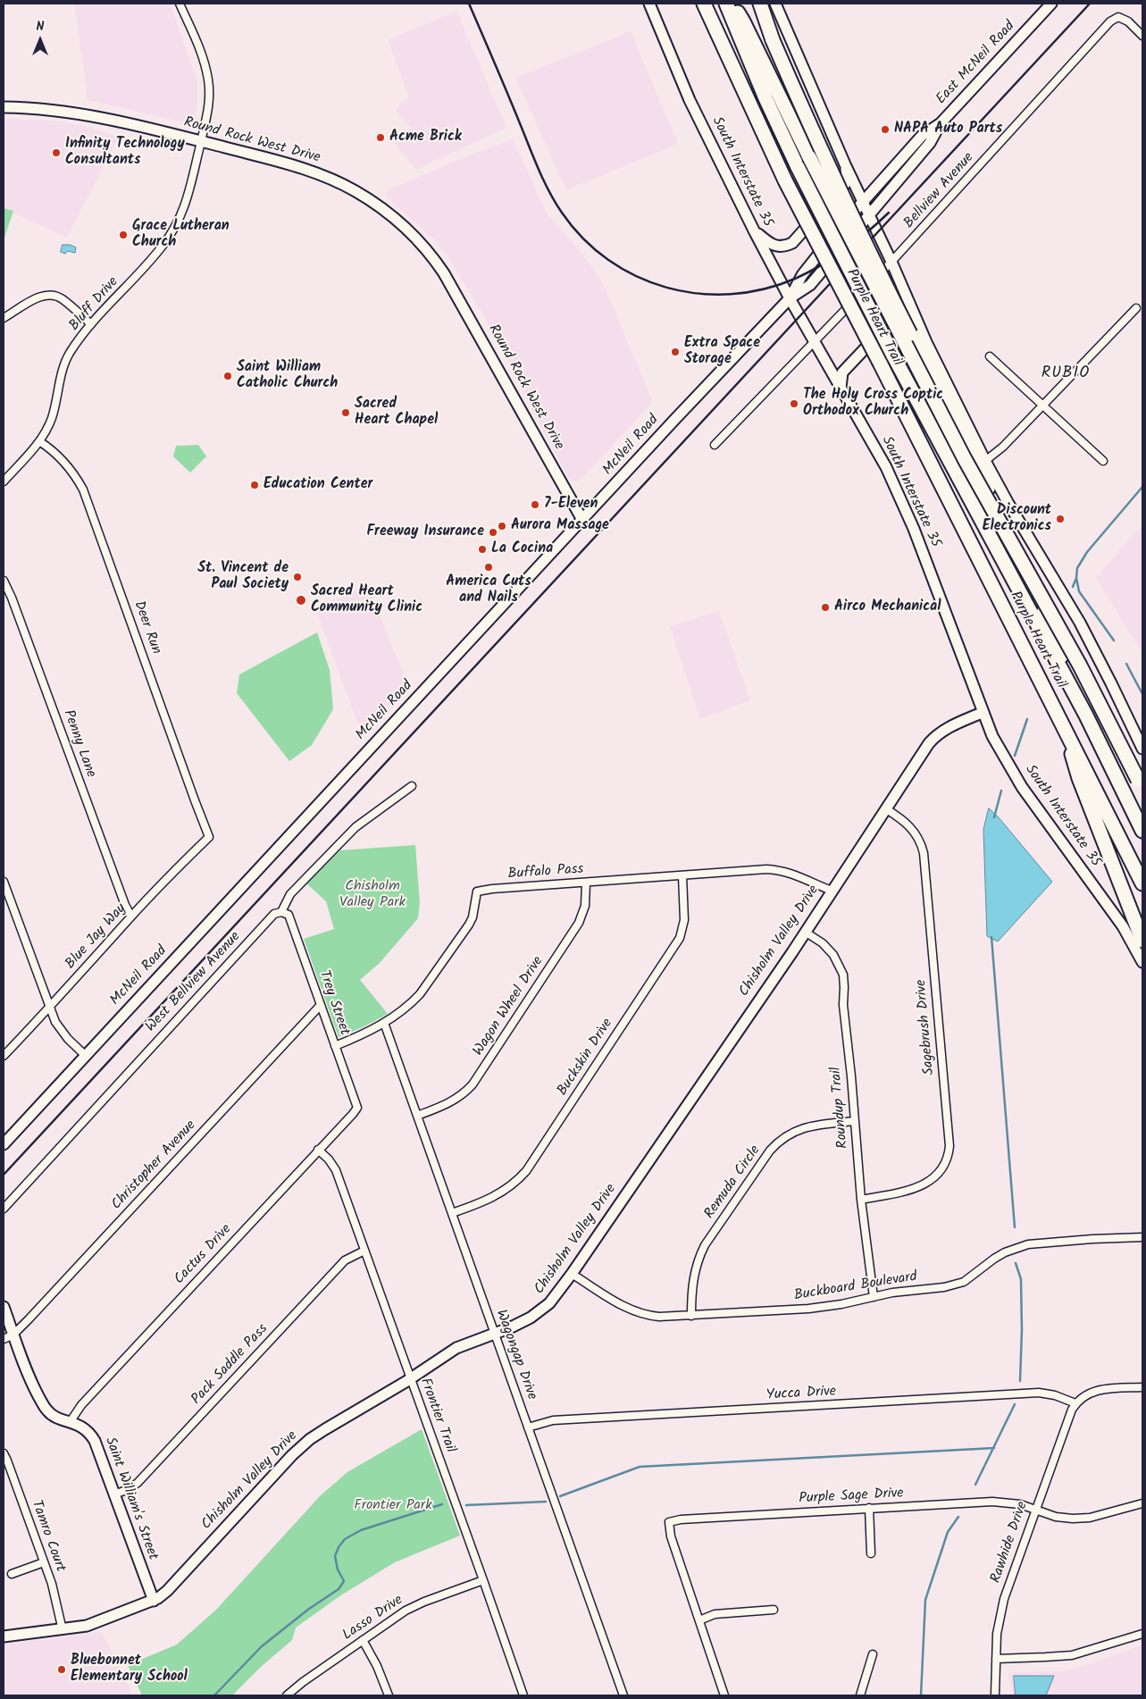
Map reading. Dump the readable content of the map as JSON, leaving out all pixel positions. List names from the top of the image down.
{
  "streets": {
    "highway": ["Purple Heart Trail"],
    "main road": [
      "East McNeil Road",
      "Round Rock West Drive",
      "South Interstate 35",
      "McNeil Road",
      "Chisholm Valley Drive",
      "Saint William's Street"
    ],
    "street": [
      "Bellview Avenue",
      "Bluff Drive",
      "Deer Run",
      "Penny Lane",
      "Buffalo Pass",
      "Blue Jay Way",
      "West Bellview Avenue",
      "Trey Street",
      "Wagon Wheel Drive",
      "Sagebrush Drive",
      "Buckskin Drive",
      "Roundup Trail",
      "Christopher Avenue",
      "Remuda Circle",
      "Cactus Drive",
      "Buckboard Boulevard",
      "Wagongap Drive",
      "Pack Saddle Pass",
      "Yucca Drive",
      "Frontier Trail",
      "Purple Sage Drive",
      "Tamro Court",
      "Rawhide Drive",
      "Lasso Drive"
    ]
  },
  "crossings": [
    ["East McNeil Road", "McNeil Road"],
    ["Round Rock West Drive", "Bluff Drive"],
    ["Round Rock West Drive", "McNeil Road"],
    ["South Interstate 35", "Bellview Avenue"],
    ["South Interstate 35", "McNeil Road"],
    ["South Interstate 35", "Chisholm Valley Drive"],
    ["Bluff Drive", "Deer Run"],
    ["Deer Run", "Blue Jay Way"],
    ["Penny Lane", "Blue Jay Way"],
    ["Buffalo Pass", "Chisholm Valley Drive"],
    ["Buffalo Pass", "Trey Street"],
    ["Buffalo Pass", "Wagon Wheel Drive"],
    ["Buffalo Pass", "Buckskin Drive"],
    ["Buffalo Pass", "Wagongap Drive"],
    ["Chisholm Valley Drive", "Sagebrush Drive"],
    ["Chisholm Valley Drive", "Roundup Trail"],
    ["Chisholm Valley Drive", "Buckboard Boulevard"],
    ["Chisholm Valley Drive", "Wagongap Drive"],
    ["Chisholm Valley Drive", "Frontier Trail"],
    ["Chisholm Valley Drive", "Saint William's Street"],
    ["Chisholm Valley Drive", "Tamro Court"],
    ["West Bellview Avenue", "Trey Street"],
    ["Trey Street", "Christopher Avenue"],
    ["Trey Street", "Cactus Drive"],
    ["Wagon Wheel Drive", "Wagongap Drive"],
    ["Sagebrush Drive", "Roundup Trail"],
    ["Buckskin Drive", "Wagongap Drive"],
    ["Roundup Trail", "Remuda Circle"],
    ["Roundup Trail", "Buckboard Boulevard"],
    ["Christopher Avenue", "Saint William's Street"],
    ["Remuda Circle", "Buckboard Boulevard"],
    ["Cactus Drive", "Frontier Trail"],
    ["Cactus Drive", "Saint William's Street"],
    ["Wagongap Drive", "Yucca Drive"],
    ["Pack Saddle Pass", "Frontier Trail"],
    ["Pack Saddle Pass", "Saint William's Street"],
    ["Yucca Drive", "Rawhide Drive"],
    ["Frontier Trail", "Lasso Drive"],
    ["Purple Sage Drive", "Rawhide Drive"]
  ],
  "districts": ["RUBIO"],
  "parks": ["Chisholm Valley Park", "Frontier Park"],
  "places": [
    "NAPA Auto Parts",
    "Acme Brick",
    "Infinity Technology Consultants",
    "Grace Lutheran Church",
    "Extra Space Storage",
    "Saint William Catholic Church",
    "The Holy Cross Coptic Orthodox Church",
    "Sacred Heart Chapel",
    "Education Center",
    "7-Eleven",
    "Discount Electronics",
    "Aurora Massage",
    "Freeway Insurance",
    "La Cocina",
    "America Cuts and Nails",
    "St. Vincent de Paul Society",
    "Sacred Heart Community Clinic",
    "Airco Mechanical",
    "Bluebonnet Elementary School"
  ],
  "north": "top"
}
